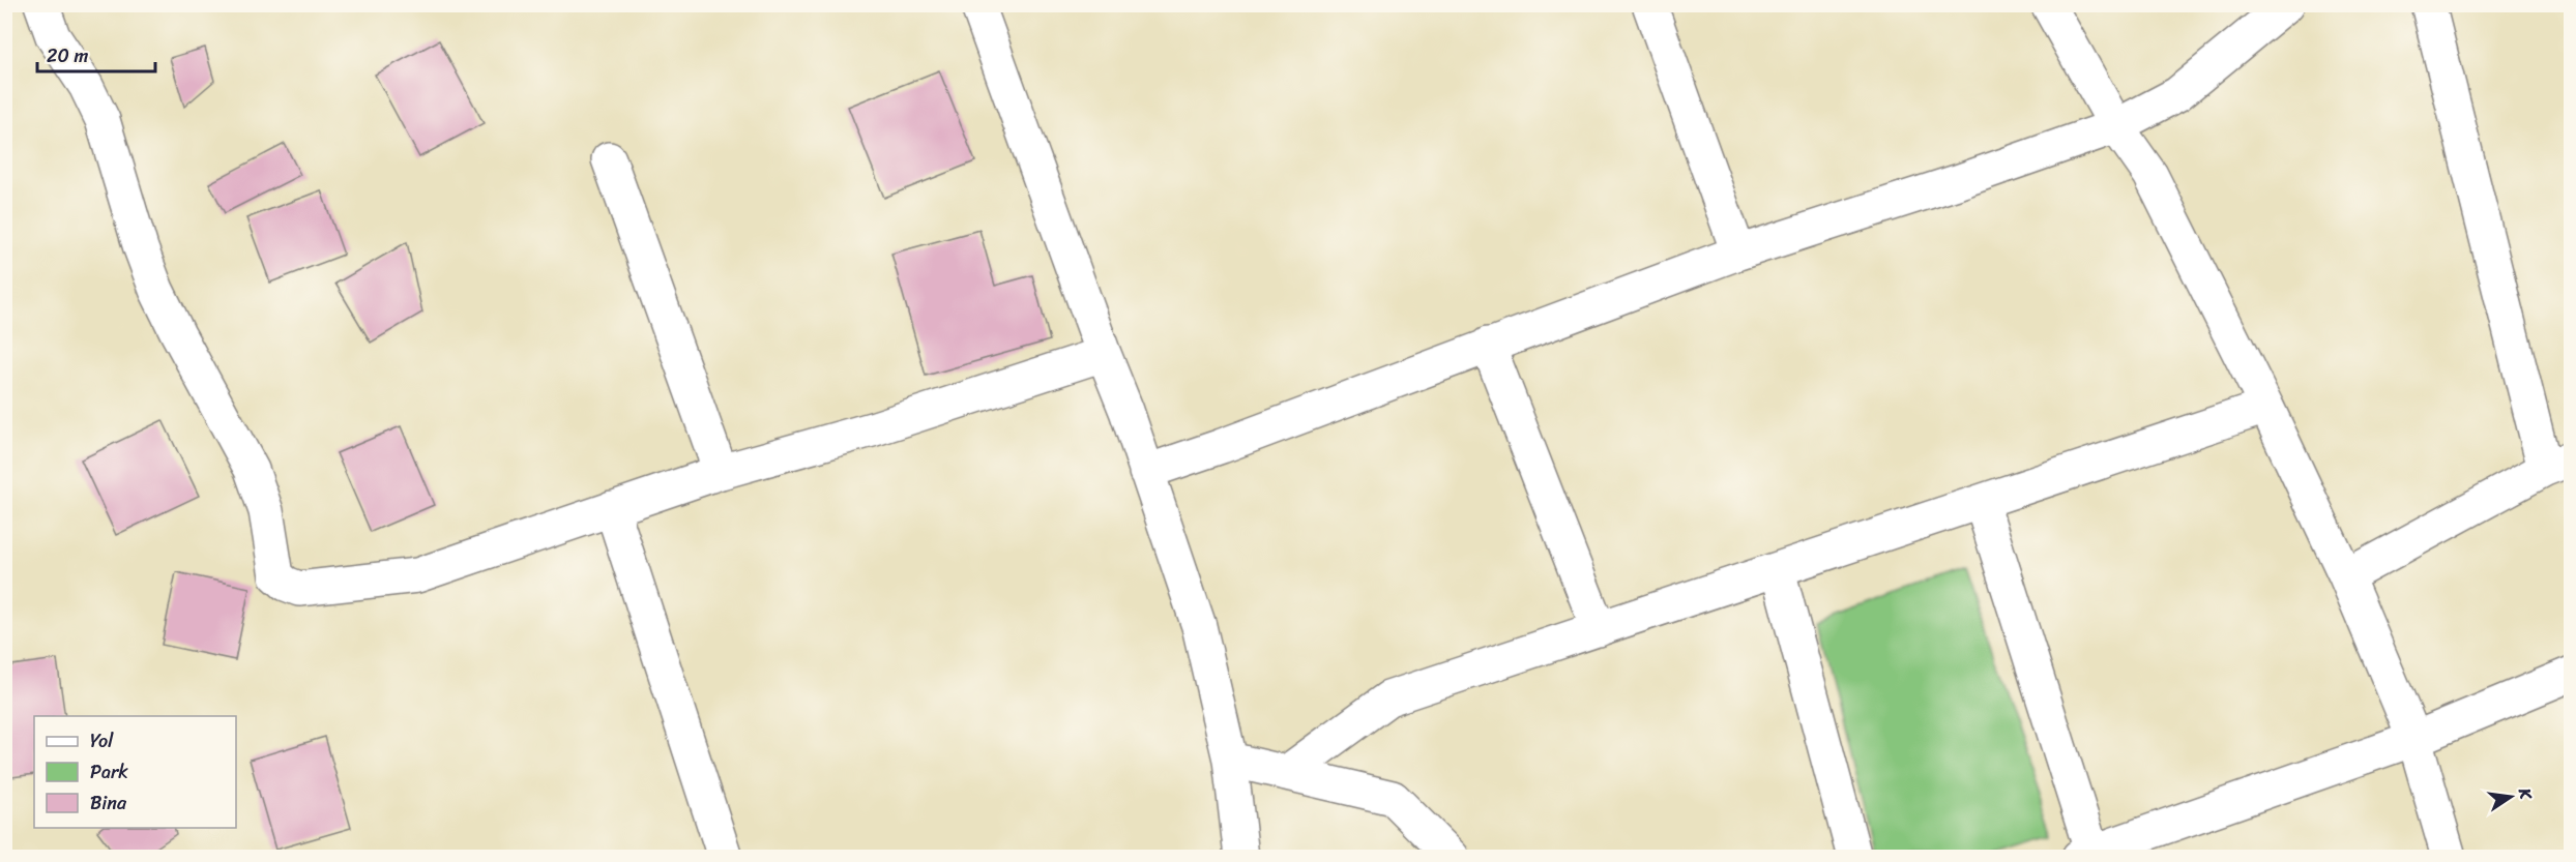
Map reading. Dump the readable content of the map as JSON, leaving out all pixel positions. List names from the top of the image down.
{
  "legend": ["Yol", "Park", "Bina"],
  "scale_bar": "20 m",
  "north": "right"
}
